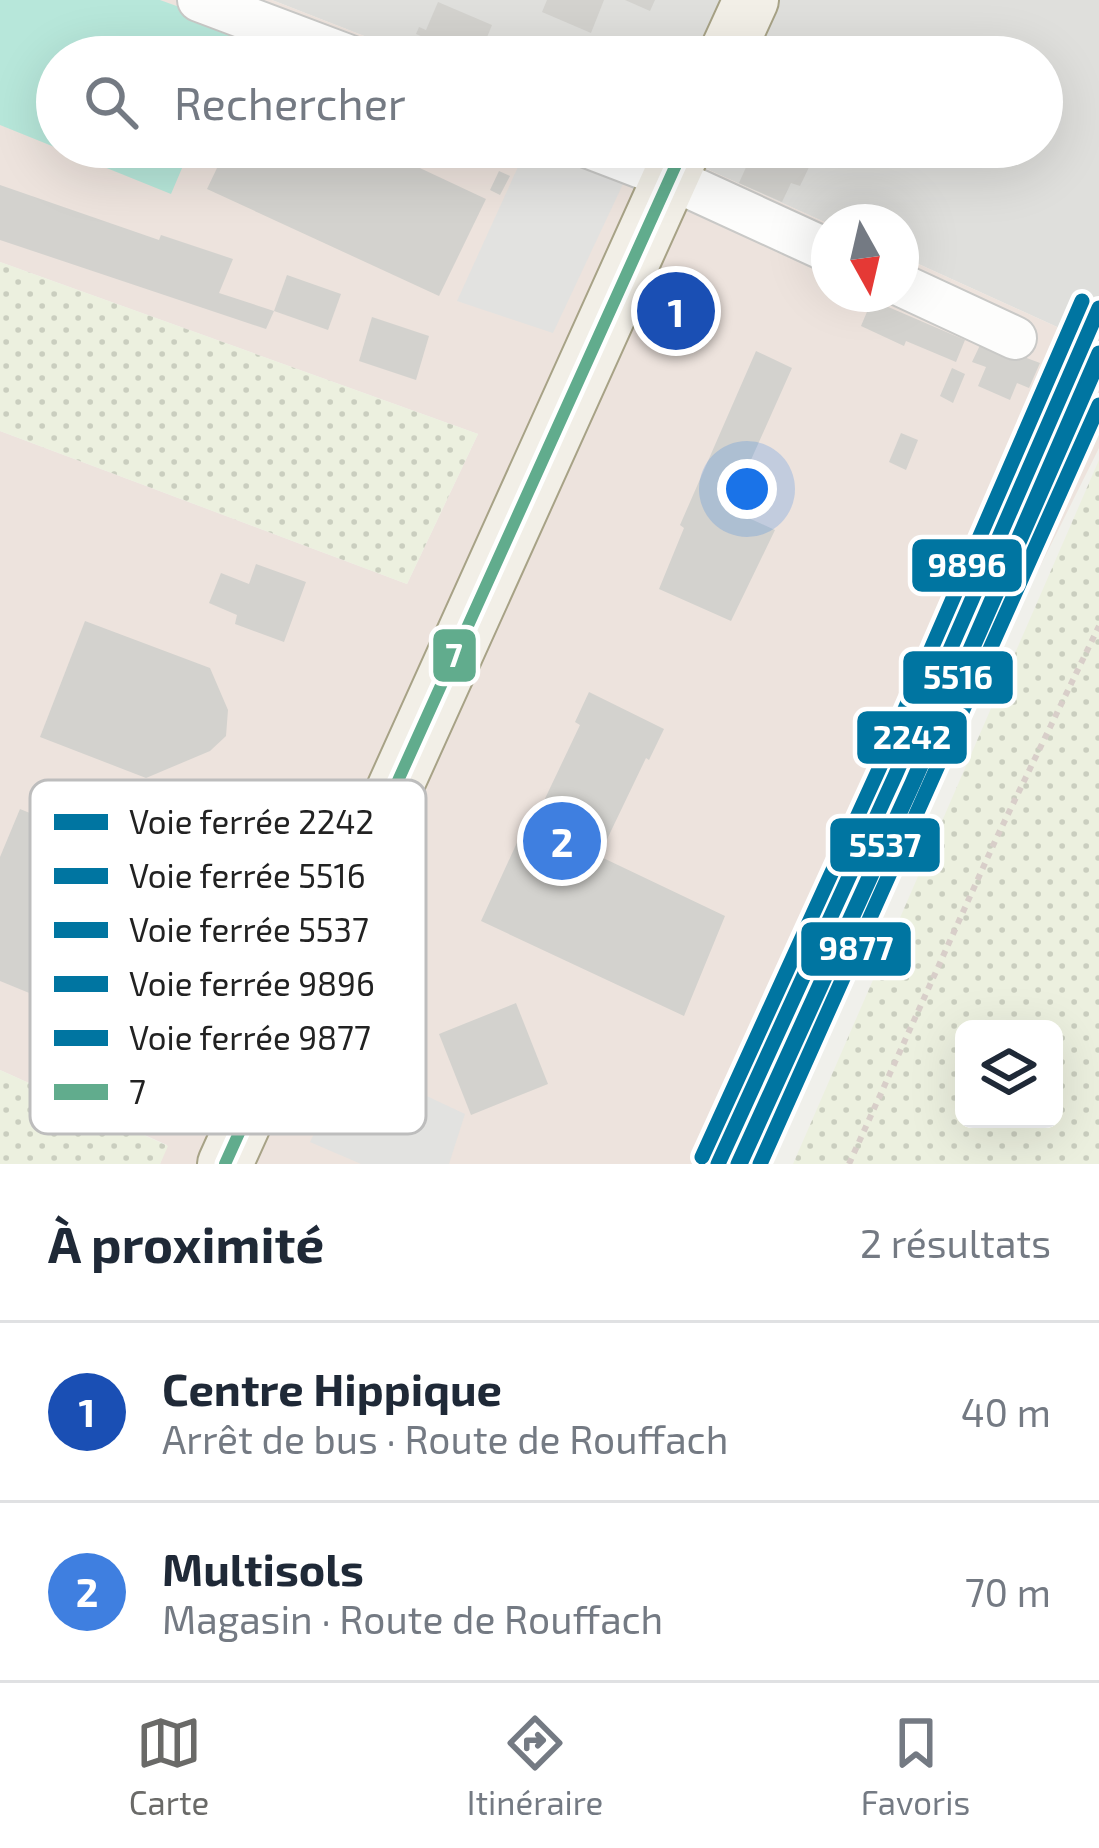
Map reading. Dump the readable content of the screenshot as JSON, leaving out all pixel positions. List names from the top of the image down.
{
  "lines": [
    "transit line 7",
    "rail line 9896",
    "rail line 2242",
    "rail line 5516",
    "rail line 5537",
    "rail line 9877"
  ],
  "legend": [
    "Voie ferrée 2242",
    "Voie ferrée 5516",
    "Voie ferrée 5537",
    "Voie ferrée 9896",
    "Voie ferrée 9877",
    "7"
  ],
  "north": "bottom",
  "page": {
    "search": "Rechercher",
    "pins": ["1", "2"],
    "heading": ["À proximité", "2 résultats"],
    "list": [
      {
        "mark": "1",
        "name": "Centre Hippique",
        "note": "Arrêt de bus · Route de Rouffach",
        "value": "40 m"
      },
      {
        "mark": "2",
        "name": "Multisols",
        "note": "Magasin · Route de Rouffach",
        "value": "70 m"
      }
    ],
    "nav": ["Carte", "Itinéraire", "Favoris"]
  }
}
